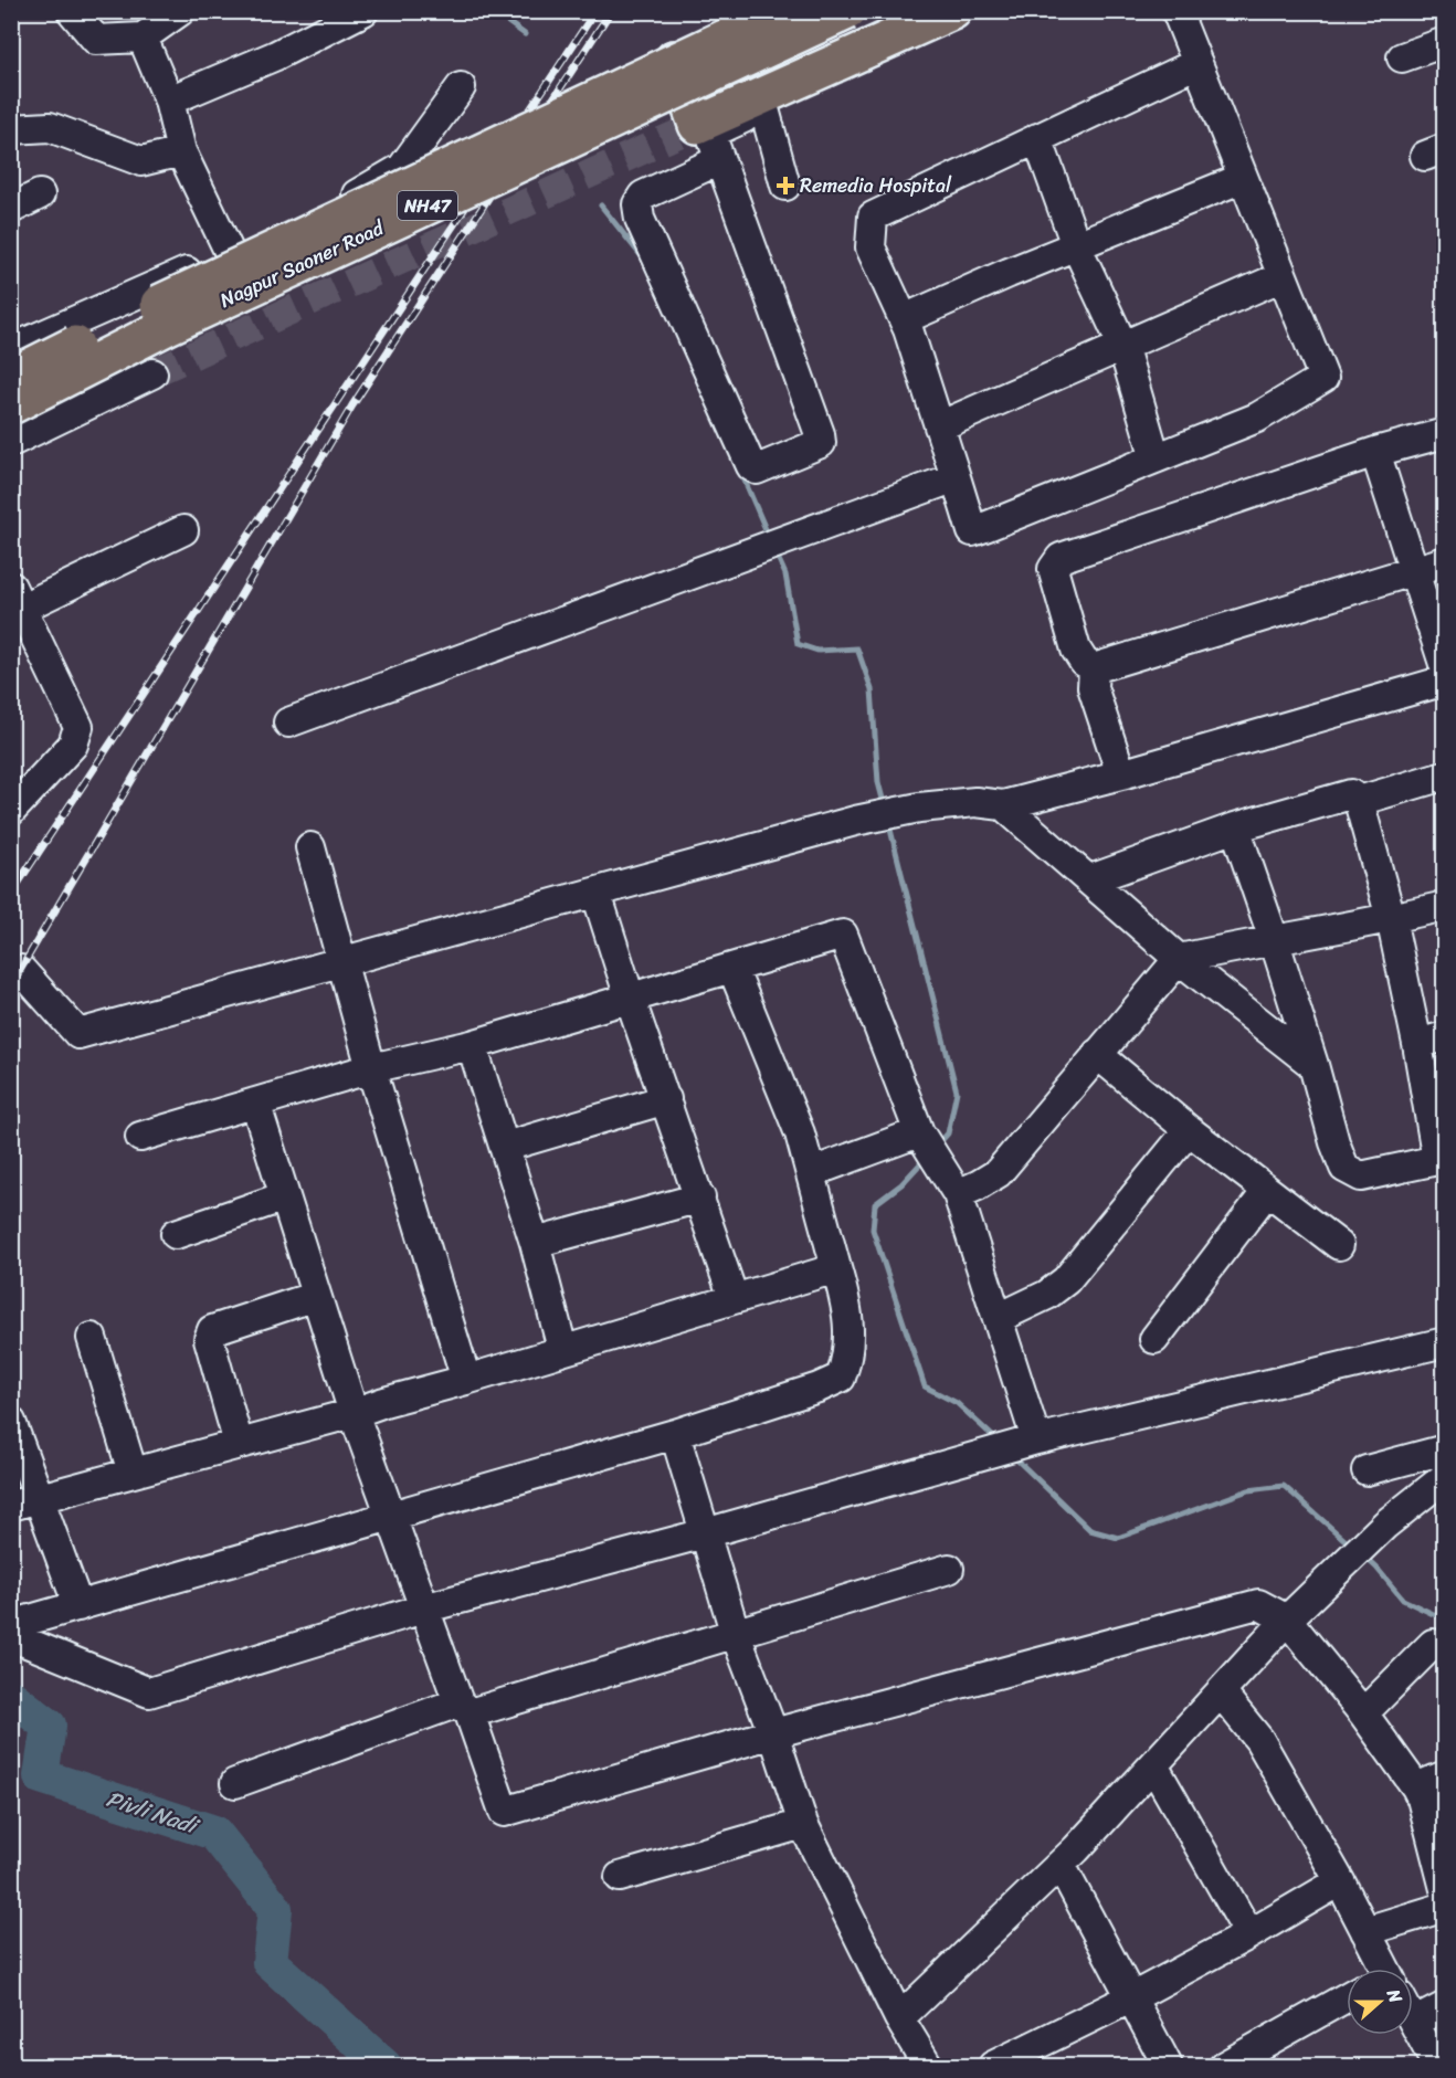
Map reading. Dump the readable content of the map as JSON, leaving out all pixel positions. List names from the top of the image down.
{
  "streets": {
    "main road": ["NH47", "Nagpur Saoner Road"]
  },
  "water": ["Pivli Nadi"],
  "places": {
    "health": ["Remedia Hospital"]
  },
  "north": "right"
}
